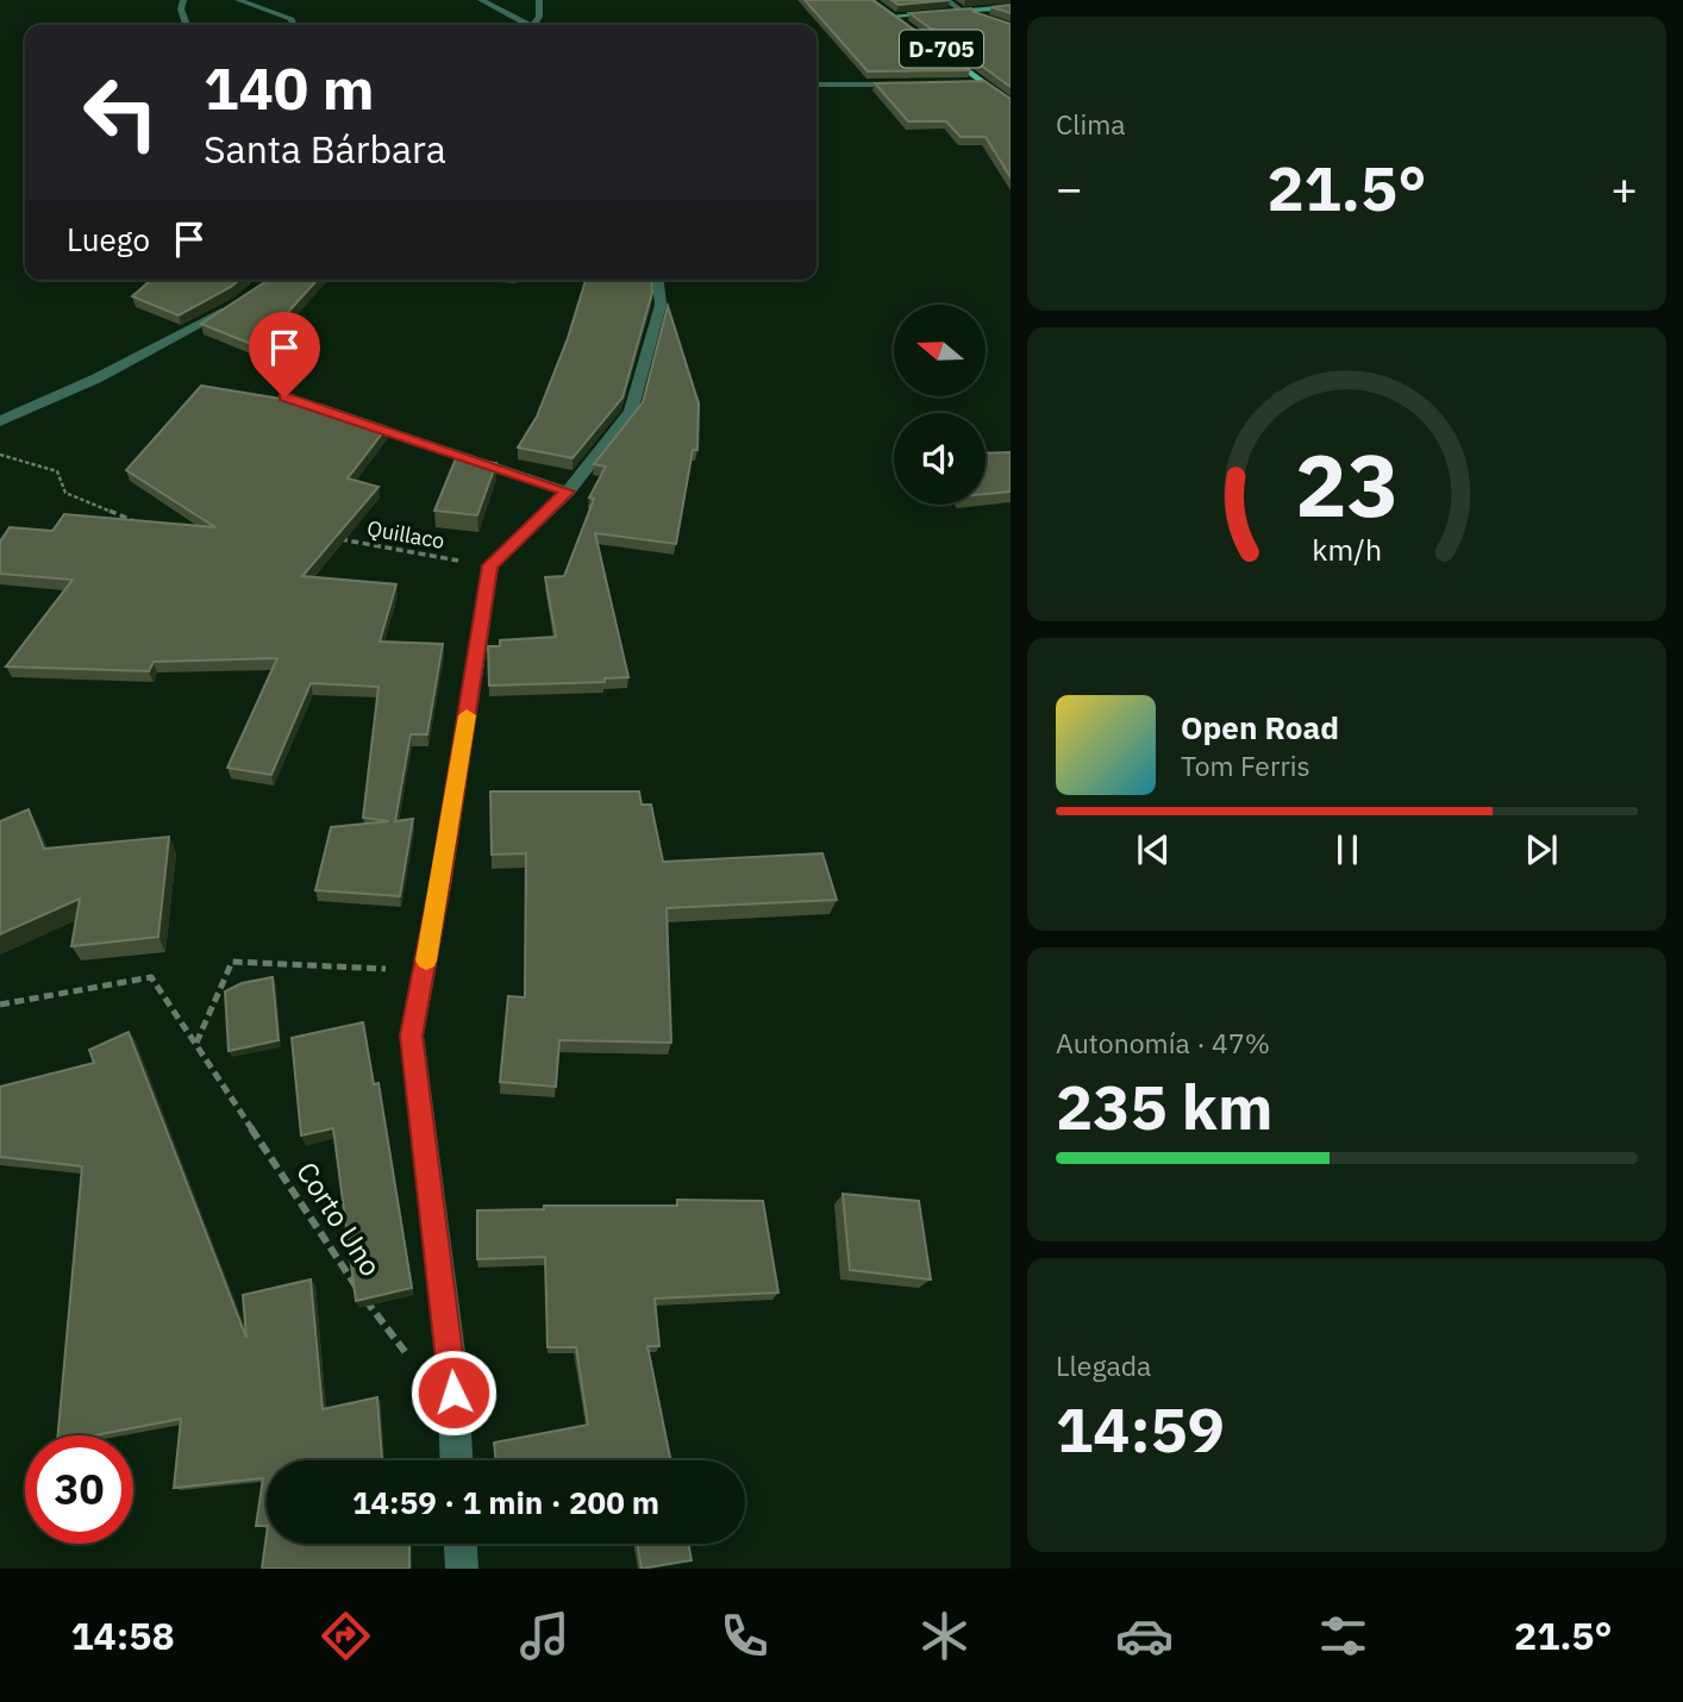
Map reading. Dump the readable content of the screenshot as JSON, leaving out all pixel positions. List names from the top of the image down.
{
  "streets": {
    "main road": ["D-705"],
    "path": ["Quillaco", "Corto Uno"]
  },
  "north": "left",
  "page": {
    "tile": [
      "Clima",
      ["Autonomía · 47%", "235 km"],
      ["Llegada", "14:59"]
    ],
    "turn": ["140 m", "Santa Bárbara"],
    "heat": ["−", "21.5°", "+"],
    "then": "Luego",
    "song": ["Open Road", "Tom Ferris"],
    "limit": "30",
    "trip": "14:59 · 1 min · 200 m",
    "tabs": ["14:58", "21.5°"],
    "gauge": ["23", "km/h"]
  }
}
